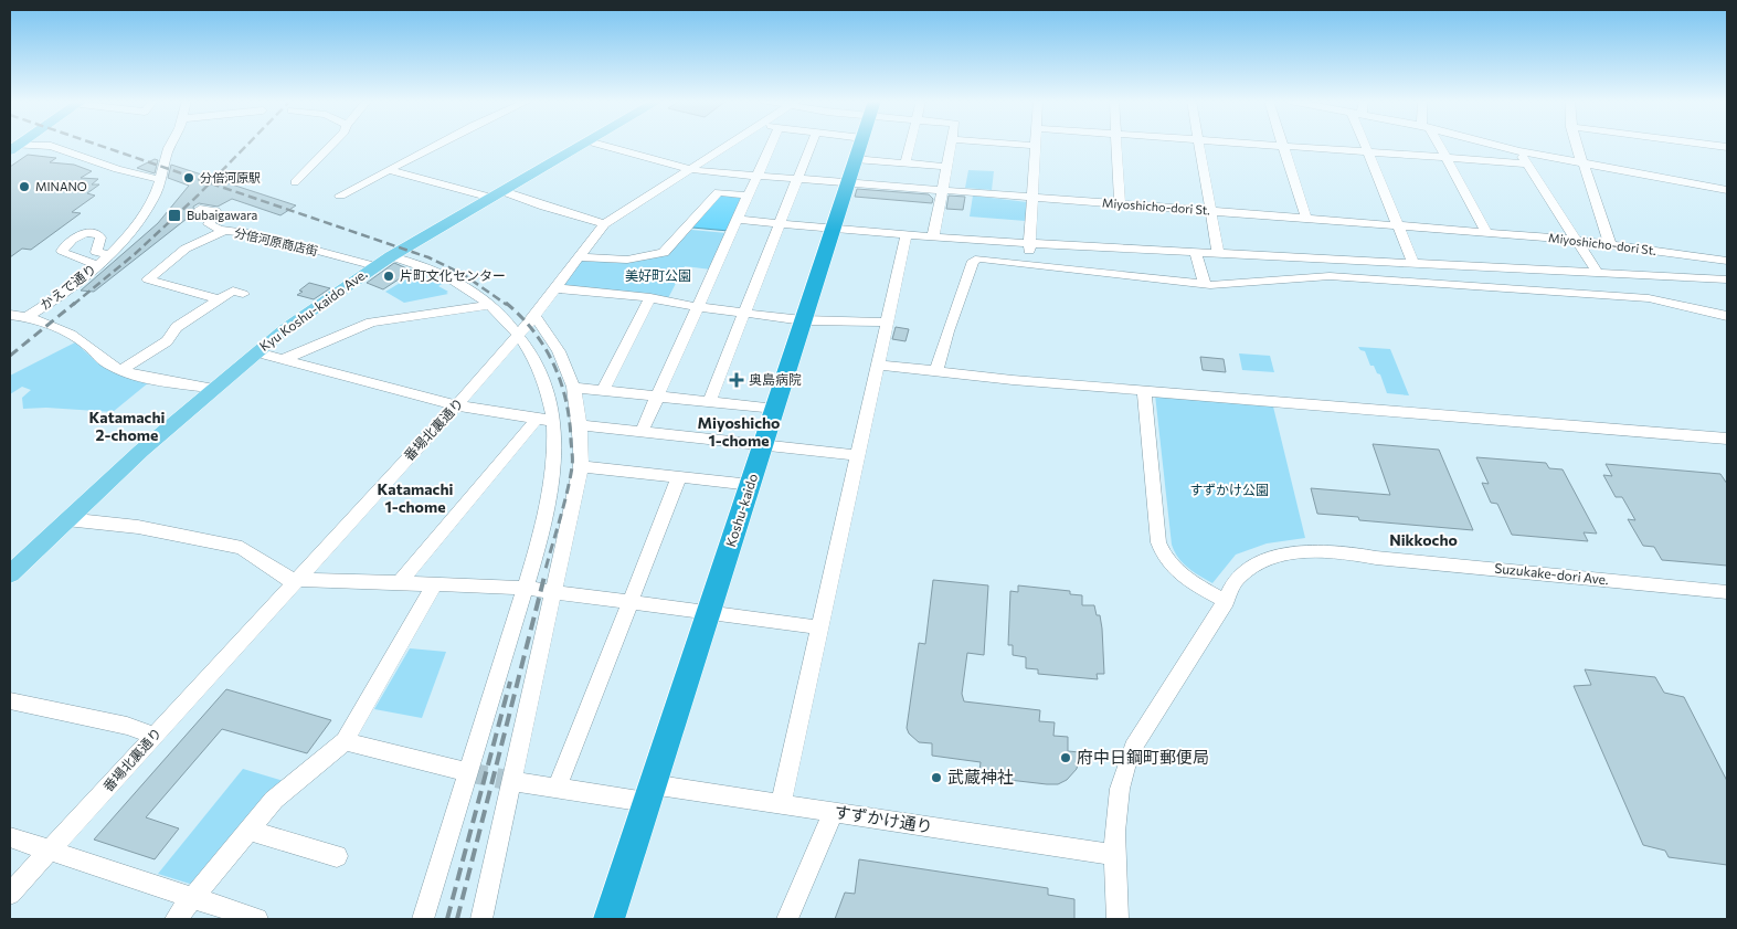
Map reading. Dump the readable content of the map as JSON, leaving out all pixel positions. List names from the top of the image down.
{
  "streets": {
    "highway": ["Koshu-kaido"],
    "main road": ["Kyu Koshu-kaido Ave."],
    "street": [
      "Miyoshicho-dori St.",
      "分倍河原商店街",
      "かえで通り",
      "番場北裏通り",
      "Suzukake-dori Ave.",
      "すずかけ通り"
    ]
  },
  "crossings": [
    ["Miyoshicho-dori St.", "番場北裏通り"],
    ["Miyoshicho-dori St.", "Koshu-kaido"],
    ["分倍河原商店街", "Kyu Koshu-kaido Ave."],
    ["Koshu-kaido", "すずかけ通り"],
    ["Suzukake-dori Ave.", "すずかけ通り"]
  ],
  "districts": [
    "Katamachi 2-chome",
    "Miyoshicho 1-chome",
    "Katamachi 1-chome",
    "Nikkocho"
  ],
  "parks": ["美好町公園", "すずかけ公園"],
  "places": {
    "other": [
      "分倍河原駅",
      "MINANO",
      "片町文化センター",
      "府中日鋼町郵便局",
      "武蔵神社"
    ],
    "transit": ["Bubaigawara"],
    "health": ["奥島病院"]
  }
}
